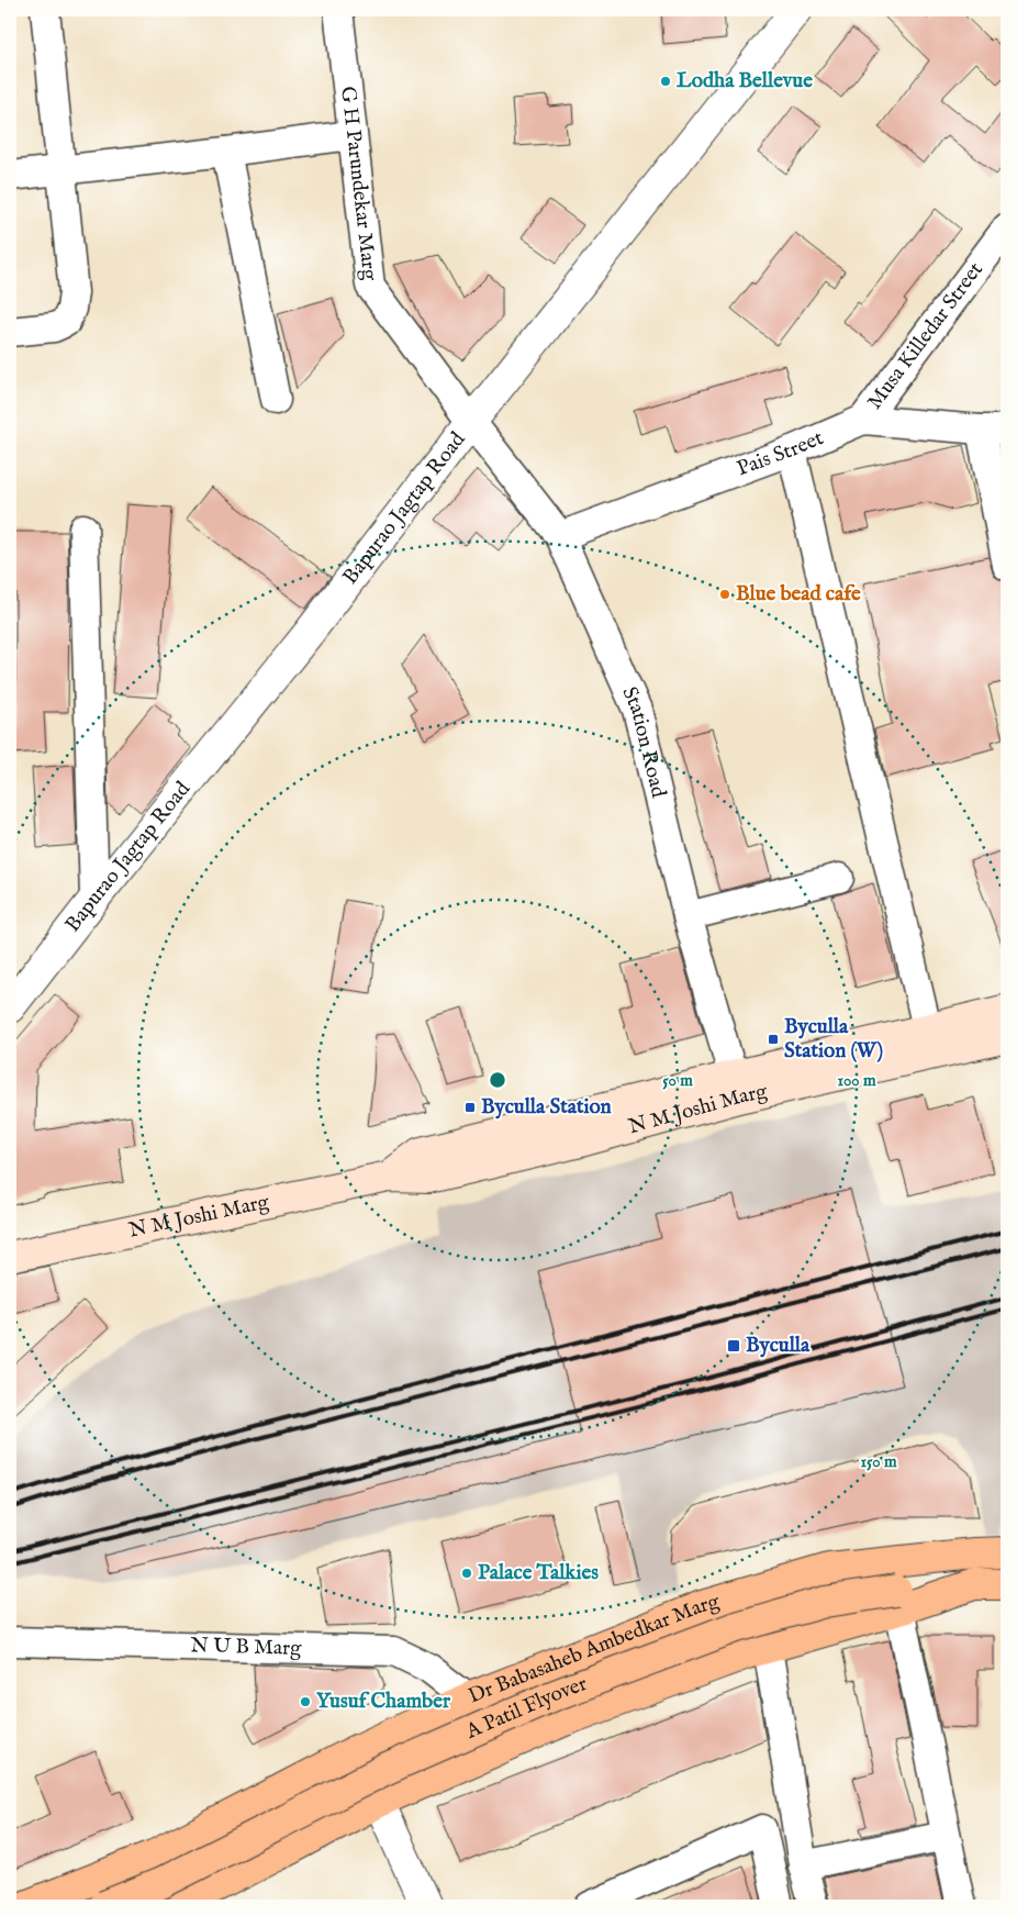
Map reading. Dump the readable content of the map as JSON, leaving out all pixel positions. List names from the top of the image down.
{
  "streets": {
    "highway": ["Dr Babasaheb Ambedkar Marg", "A Patil Flyover"],
    "main road": ["N M Joshi Marg"],
    "street": [
      "G H Parundekar Marg",
      "Musa Killedar Street",
      "Pais Street",
      "Bapurao Jagtap Road",
      "Station Road",
      "N U B Marg"
    ]
  },
  "crossings": [
    ["G H Parundekar Marg", "Bapurao Jagtap Road"],
    ["G H Parundekar Marg", "Station Road"],
    ["Musa Killedar Street", "Pais Street"],
    ["Pais Street", "Station Road"],
    ["Bapurao Jagtap Road", "Station Road"],
    ["Station Road", "N M Joshi Marg"],
    ["N U B Marg", "Dr Babasaheb Ambedkar Marg"]
  ],
  "places": {
    "other": [
      "Lodha Bellevue",
      "Blue bead cafe",
      "Palace Talkies",
      "Yusuf Chamber"
    ],
    "transit": ["Byculla Station (W)", "Byculla Station", "Byculla"]
  },
  "rings": ["50 m", "100 m", "150 m"]
}
